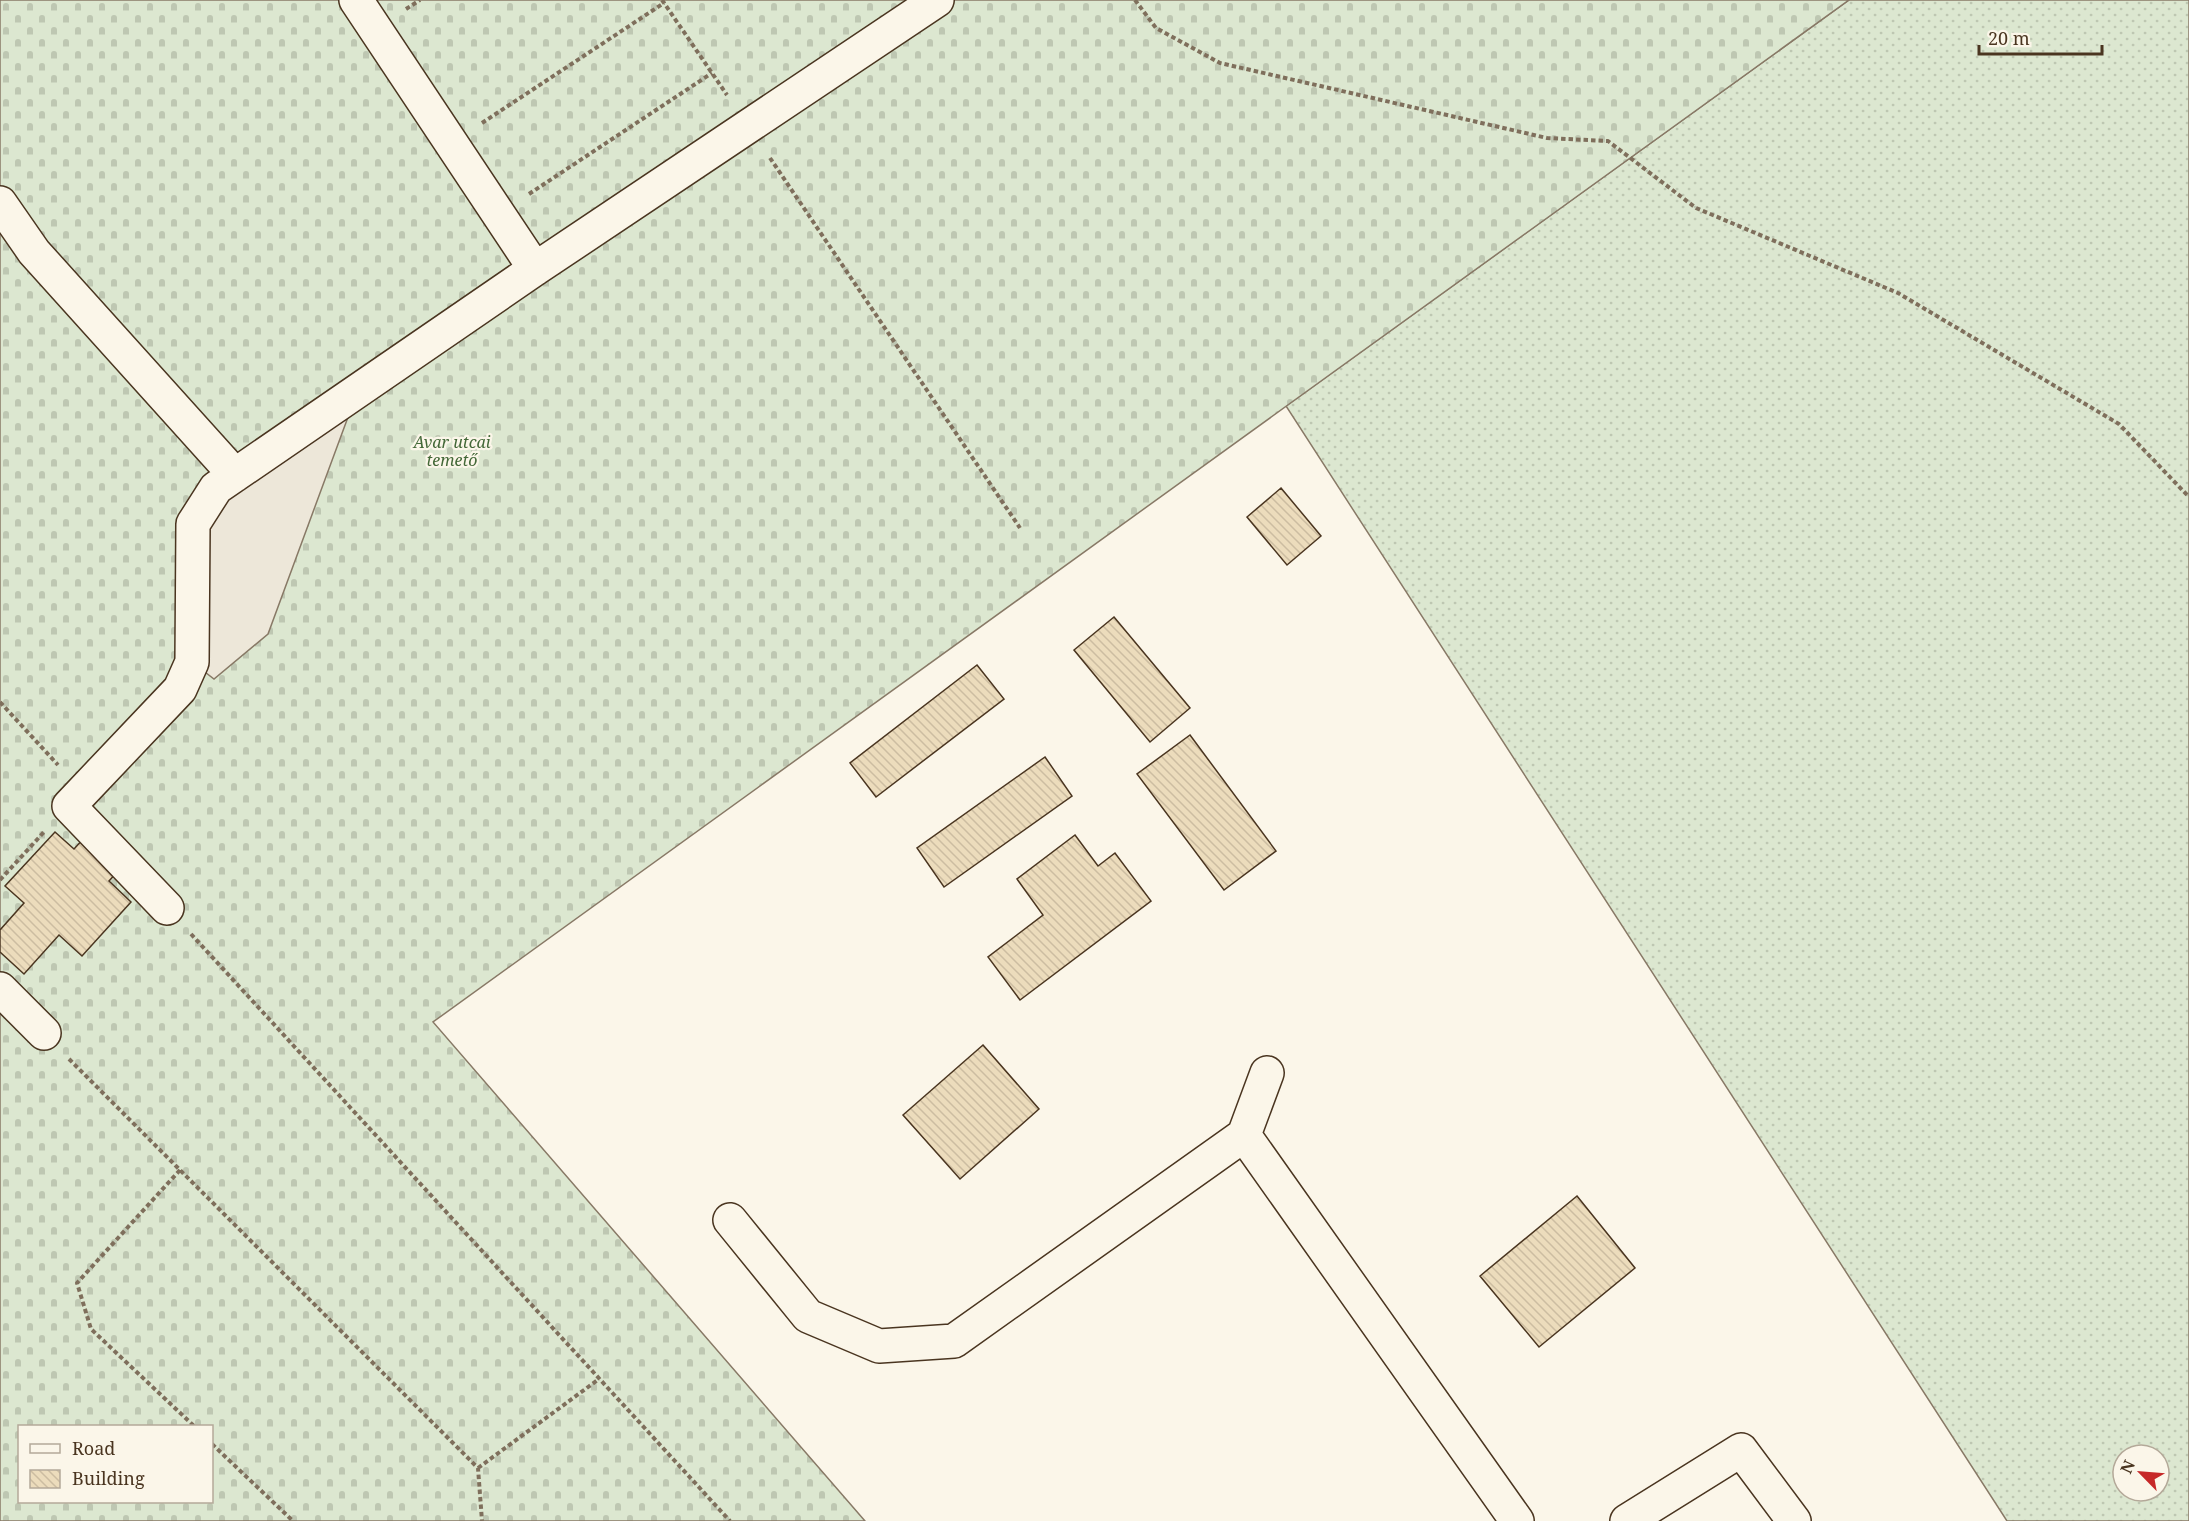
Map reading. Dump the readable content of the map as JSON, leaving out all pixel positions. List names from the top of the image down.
{
  "parks": ["Avar utcai temető"],
  "legend": ["Road", "Building"],
  "scale_bar": "20 m",
  "north": "top left"
}
